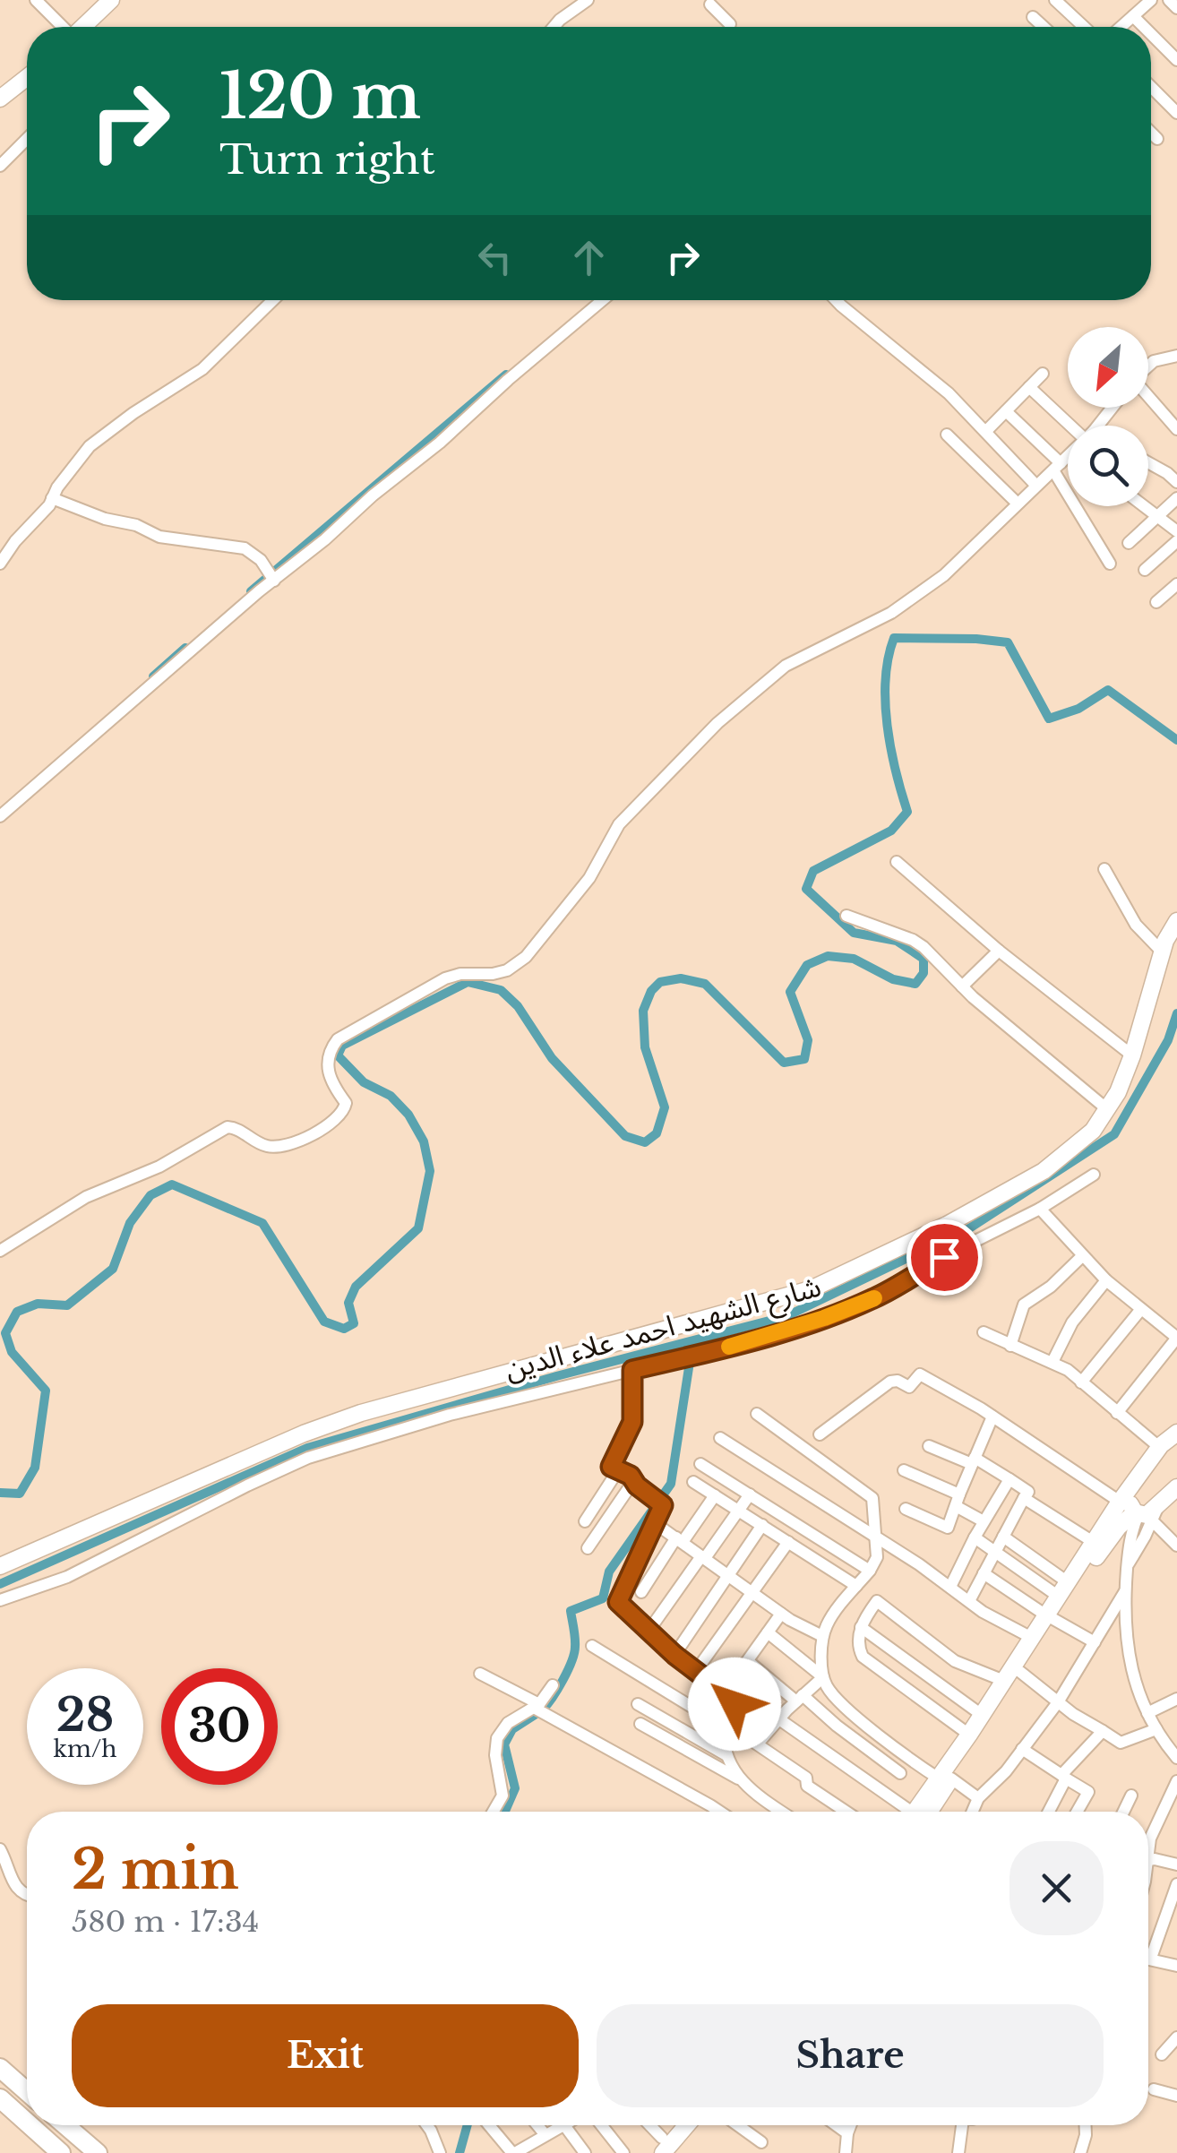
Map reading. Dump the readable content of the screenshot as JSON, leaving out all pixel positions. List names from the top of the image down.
{
  "streets": {
    "main road": ["شارع الشهيد احمد علاء الدين"]
  },
  "north": "bottom left",
  "page": {
    "turn": ["120 m", "Turn right"],
    "speed": "28 km/h",
    "limit": "30",
    "heading": ["2 min", "580 m · 17:34"],
    "buttons": ["Exit", "Share"]
  }
}
